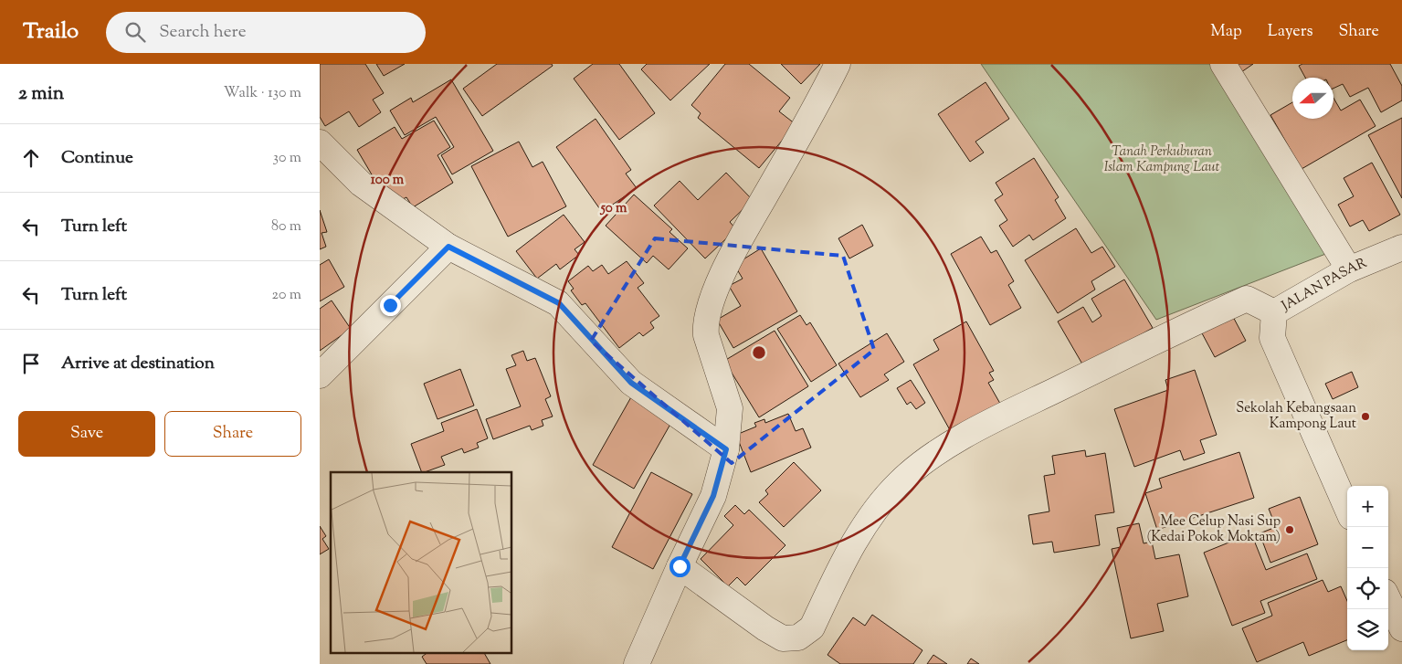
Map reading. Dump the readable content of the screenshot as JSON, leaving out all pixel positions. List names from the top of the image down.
{
  "streets": {
    "street": ["JALAN PASAR"]
  },
  "parks": ["Tanah Perkuburan Islam Kampung Laut"],
  "places": ["Sekolah Kebangsaan Kampong Laut", "Mee Celup Nasi Sup (Kedai Pokok Moktam)"],
  "north": "left",
  "page": {
    "header": "Trailo",
    "search": "Search here",
    "nav": ["Map", "Layers", "Share"],
    "heading": ["2 min", "Walk · 130 m"],
    "list": [
      ["Continue", "30 m"],
      ["Turn left", "80 m"],
      ["Turn left", "20 m"],
      "Arrive at destination"
    ],
    "buttons": ["Save", "Share"],
    "map_buttons": ["+", "−"]
  },
  "rings": ["100 m", "50 m"]
}
